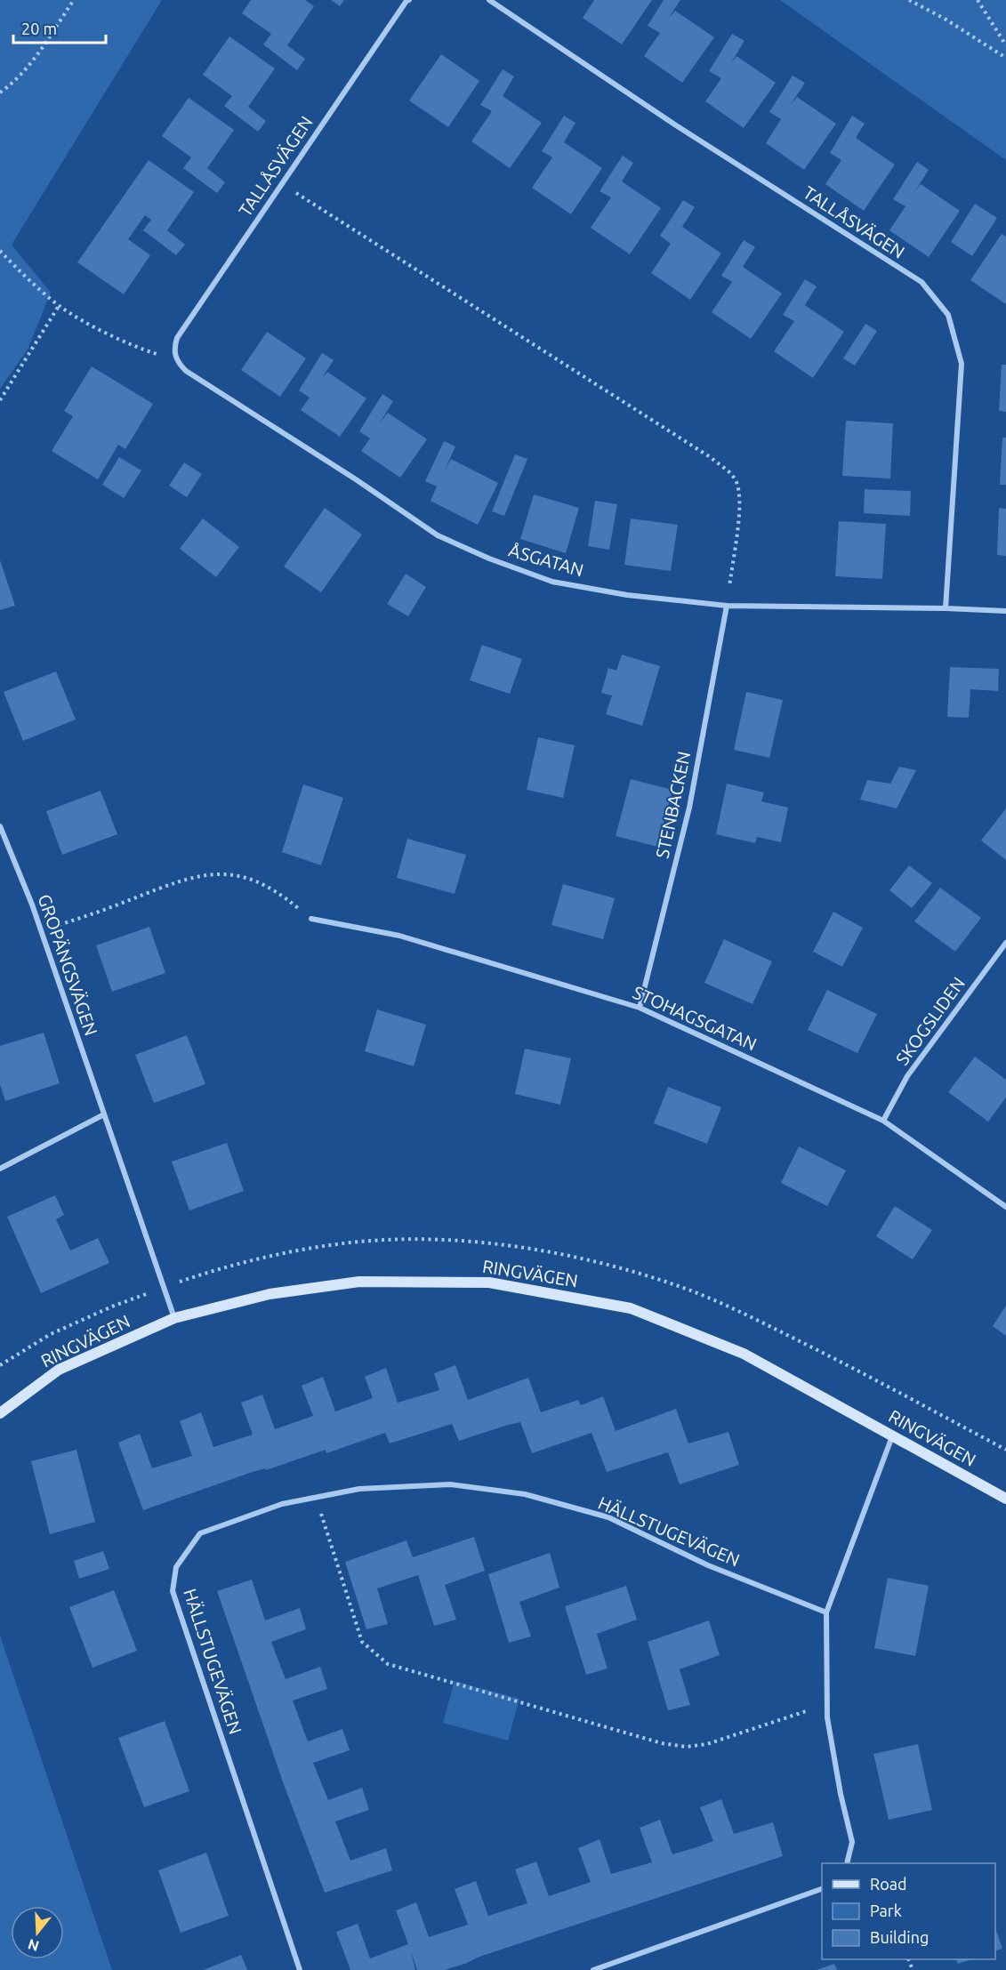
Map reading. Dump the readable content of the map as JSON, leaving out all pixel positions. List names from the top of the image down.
{
  "streets": {
    "street": [
      "TALLÅSVÄGEN",
      "ÅSGATAN",
      "STENBACKEN",
      "GROPÄNGSVÄGEN",
      "STOHAGSGATAN",
      "SKOGSLIDEN",
      "RINGVÄGEN",
      "HÄLLSTUGEVÄGEN"
    ]
  },
  "crossings": [
    ["TALLÅSVÄGEN", "ÅSGATAN"],
    ["ÅSGATAN", "STENBACKEN"],
    ["STENBACKEN", "STOHAGSGATAN"],
    ["GROPÄNGSVÄGEN", "RINGVÄGEN"],
    ["STOHAGSGATAN", "SKOGSLIDEN"]
  ],
  "legend": ["Road", "Park", "Building"],
  "scale_bar": "20 m",
  "north": "bottom"
}
